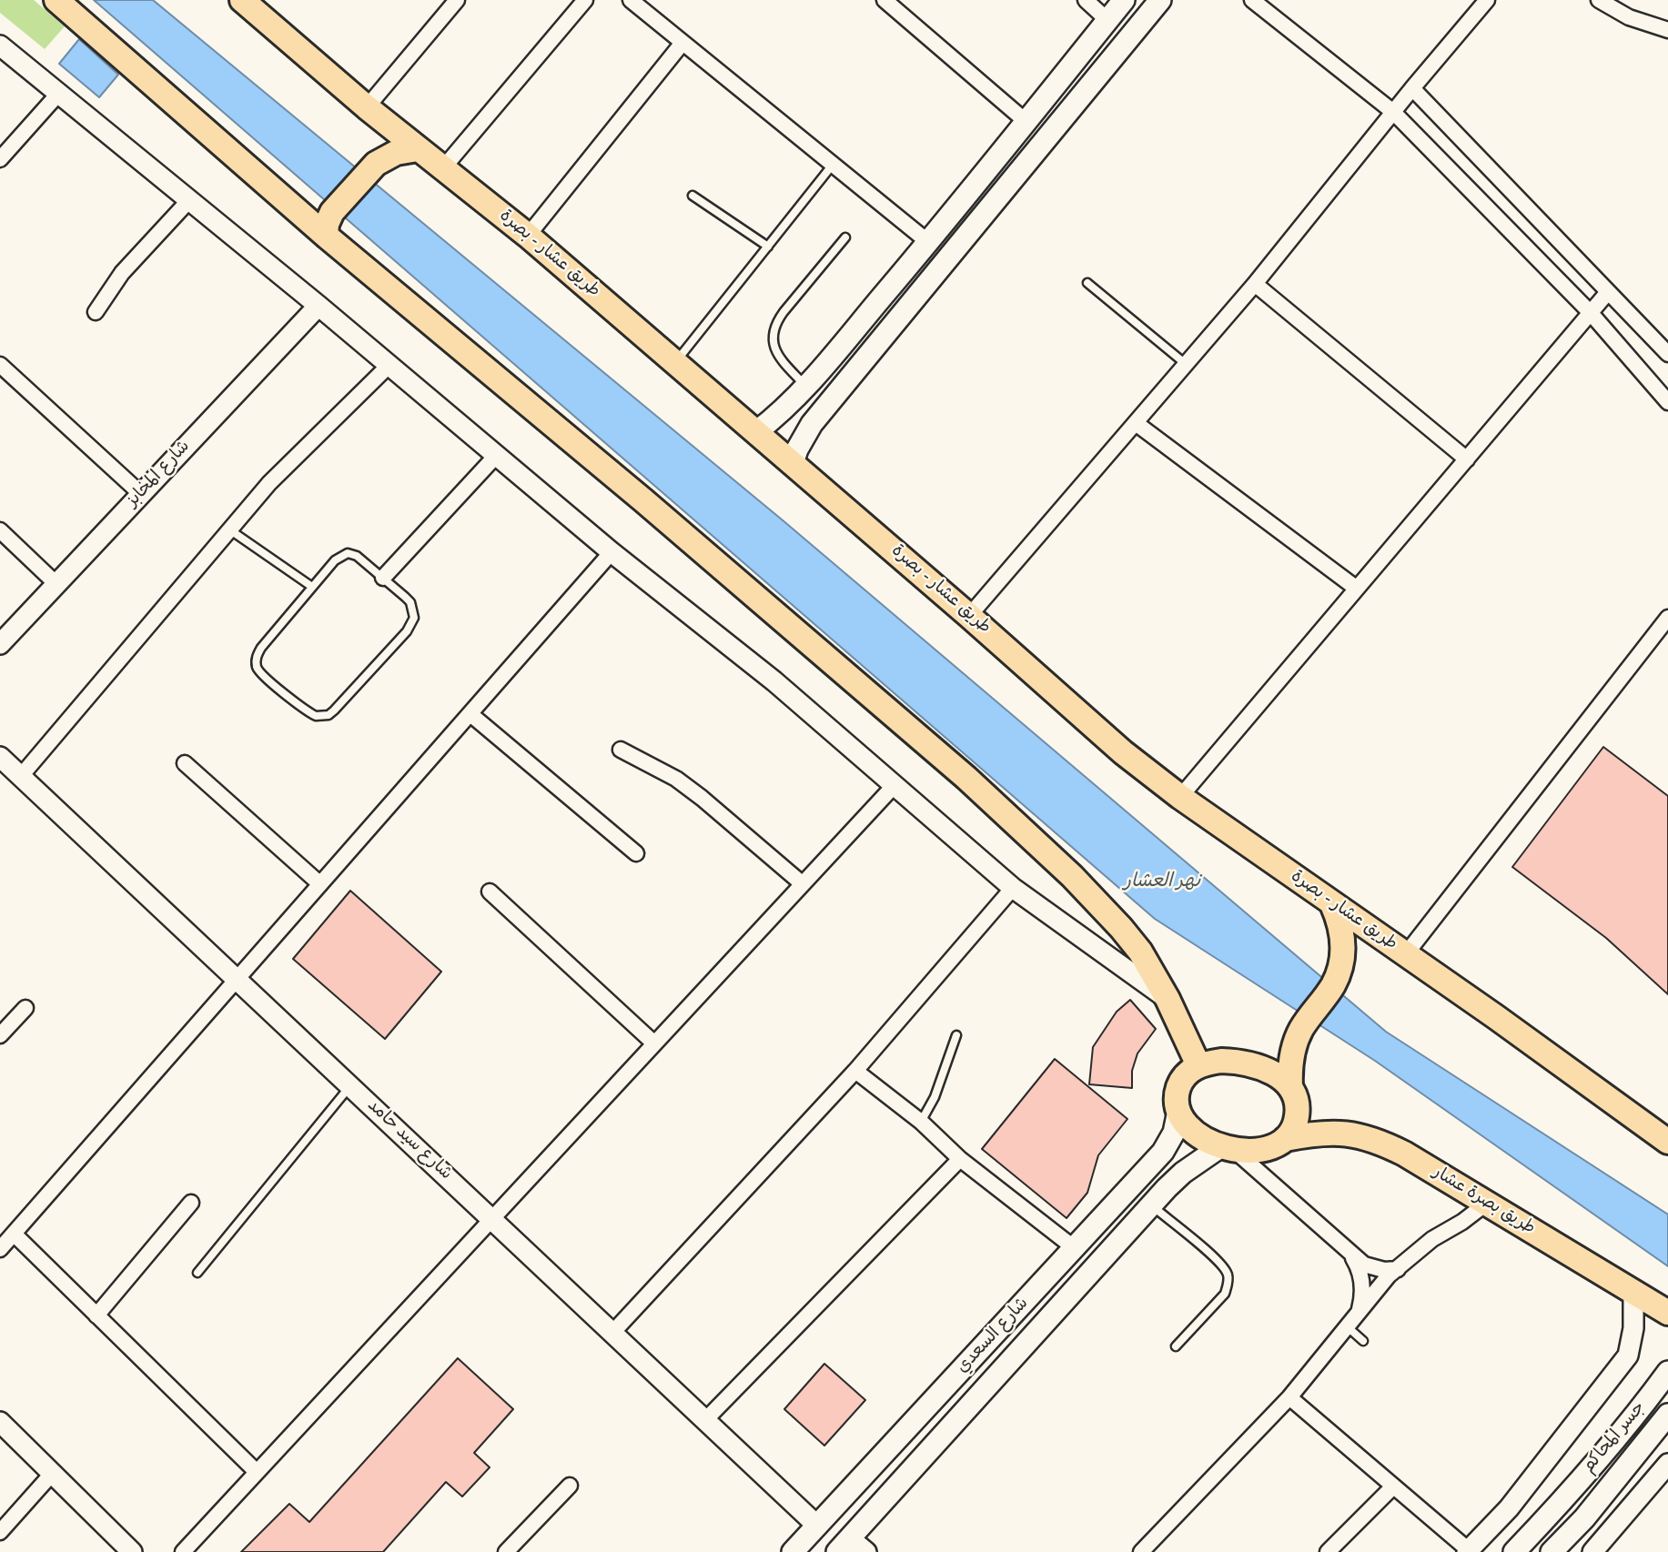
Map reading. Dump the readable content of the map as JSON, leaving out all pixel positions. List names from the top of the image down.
{
  "streets": {
    "main road": [
      "طريق عشار - بصرة",
      "طريق بصرة عشار",
      "شارع السعدي",
      "جسر المحاكم"
    ],
    "street": ["شارع المخابز", "شارع سيد حامد"]
  },
  "crossings": [
    ["شارع سيد حامد", "شارع السعدي"],
    ["طريق بصرة عشار", "شارع السعدي"]
  ],
  "water": ["نهر العشار"]
}
